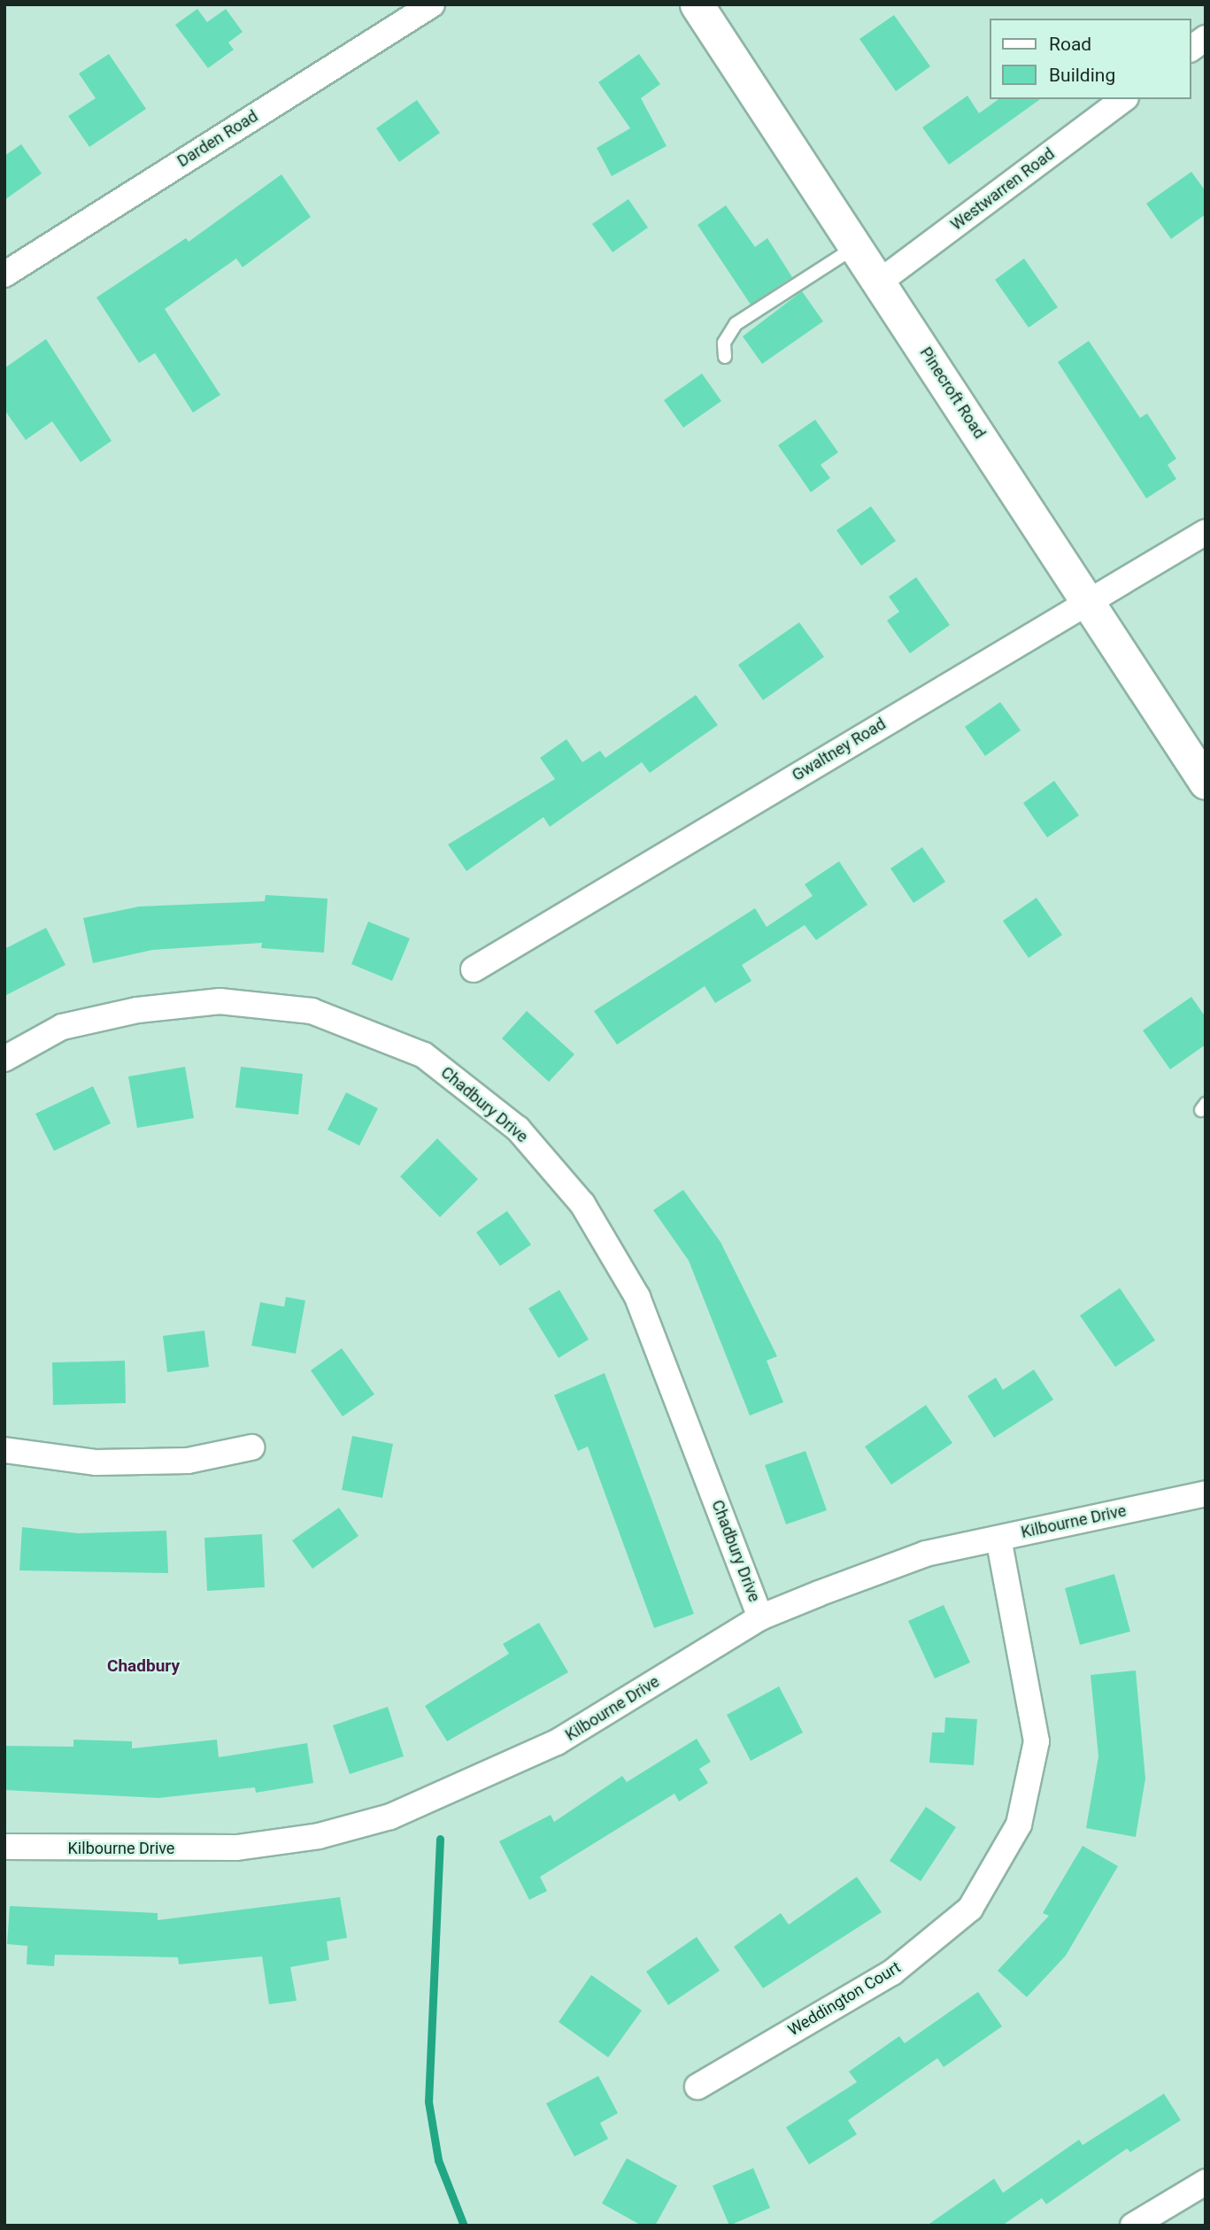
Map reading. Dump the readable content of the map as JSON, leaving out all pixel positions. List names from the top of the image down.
{
  "streets": {
    "street": [
      "Darden Road",
      "Westwarren Road",
      "Pinecroft Road",
      "Gwaltney Road",
      "Chadbury Drive",
      "Kilbourne Drive",
      "Weddington Court"
    ]
  },
  "crossings": [
    ["Westwarren Road", "Pinecroft Road"],
    ["Pinecroft Road", "Gwaltney Road"],
    ["Chadbury Drive", "Kilbourne Drive"],
    ["Kilbourne Drive", "Weddington Court"]
  ],
  "districts": ["Chadbury"],
  "legend": ["Road", "Building"]
}
